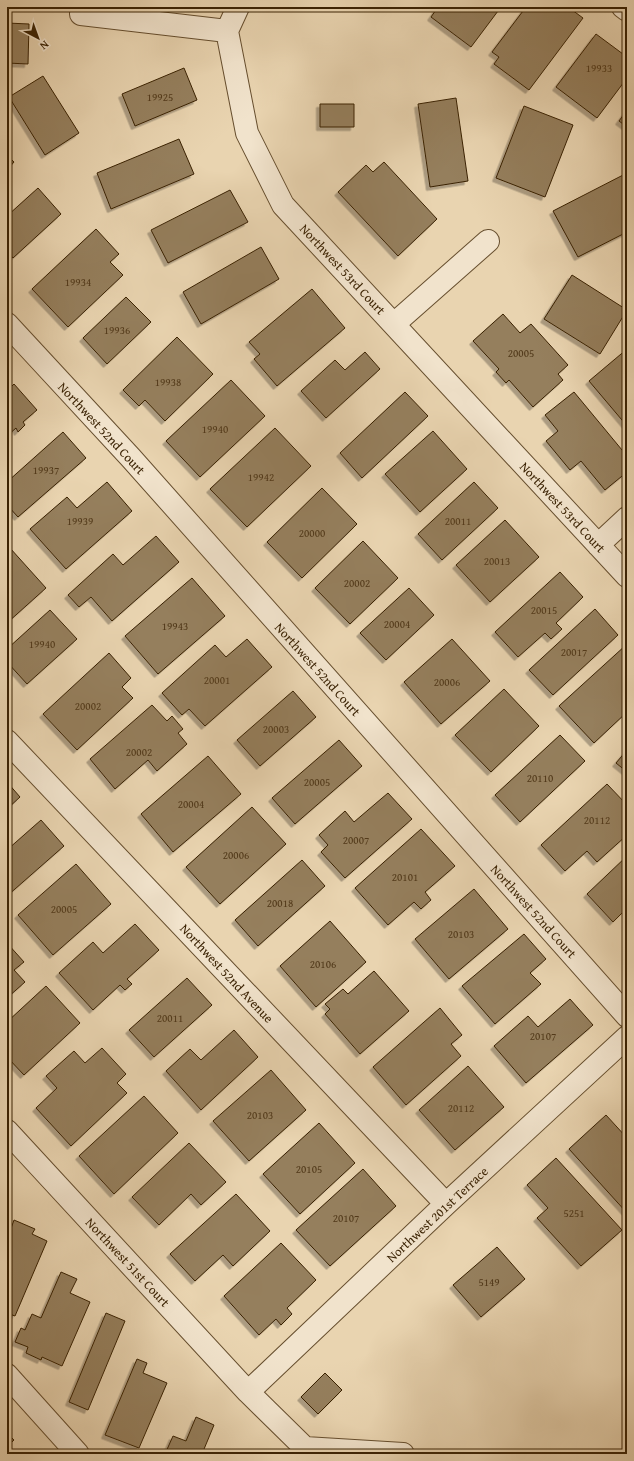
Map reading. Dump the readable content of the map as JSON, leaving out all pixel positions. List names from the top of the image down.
{
  "streets": {
    "street": [
      "Northwest 53rd Court",
      "Northwest 52nd Court",
      "Northwest 52nd Avenue",
      "Northwest 201st Terrace",
      "Northwest 51st Court"
    ]
  },
  "crossings": [
    ["Northwest 52nd Avenue", "Northwest 201st Terrace"],
    ["Northwest 201st Terrace", "Northwest 51st Court"]
  ],
  "house_numbers": [
    "19933",
    "19925",
    "19934",
    "19936",
    "20005",
    "19938",
    "19940",
    "19937",
    "19942",
    "19939",
    "20011",
    "20000",
    "20013",
    "20002",
    "20015",
    "20004",
    "19943",
    "19940",
    "20017",
    "20001",
    "20006",
    "20002",
    "20003",
    "20002",
    "20110",
    "20005",
    "20004",
    "20112",
    "20007",
    "20006",
    "20101",
    "20018",
    "20005",
    "20103",
    "20106",
    "20011",
    "20107",
    "20112",
    "20103",
    "20105",
    "5251",
    "20107",
    "5149"
  ],
  "north": "bottom right"
}
